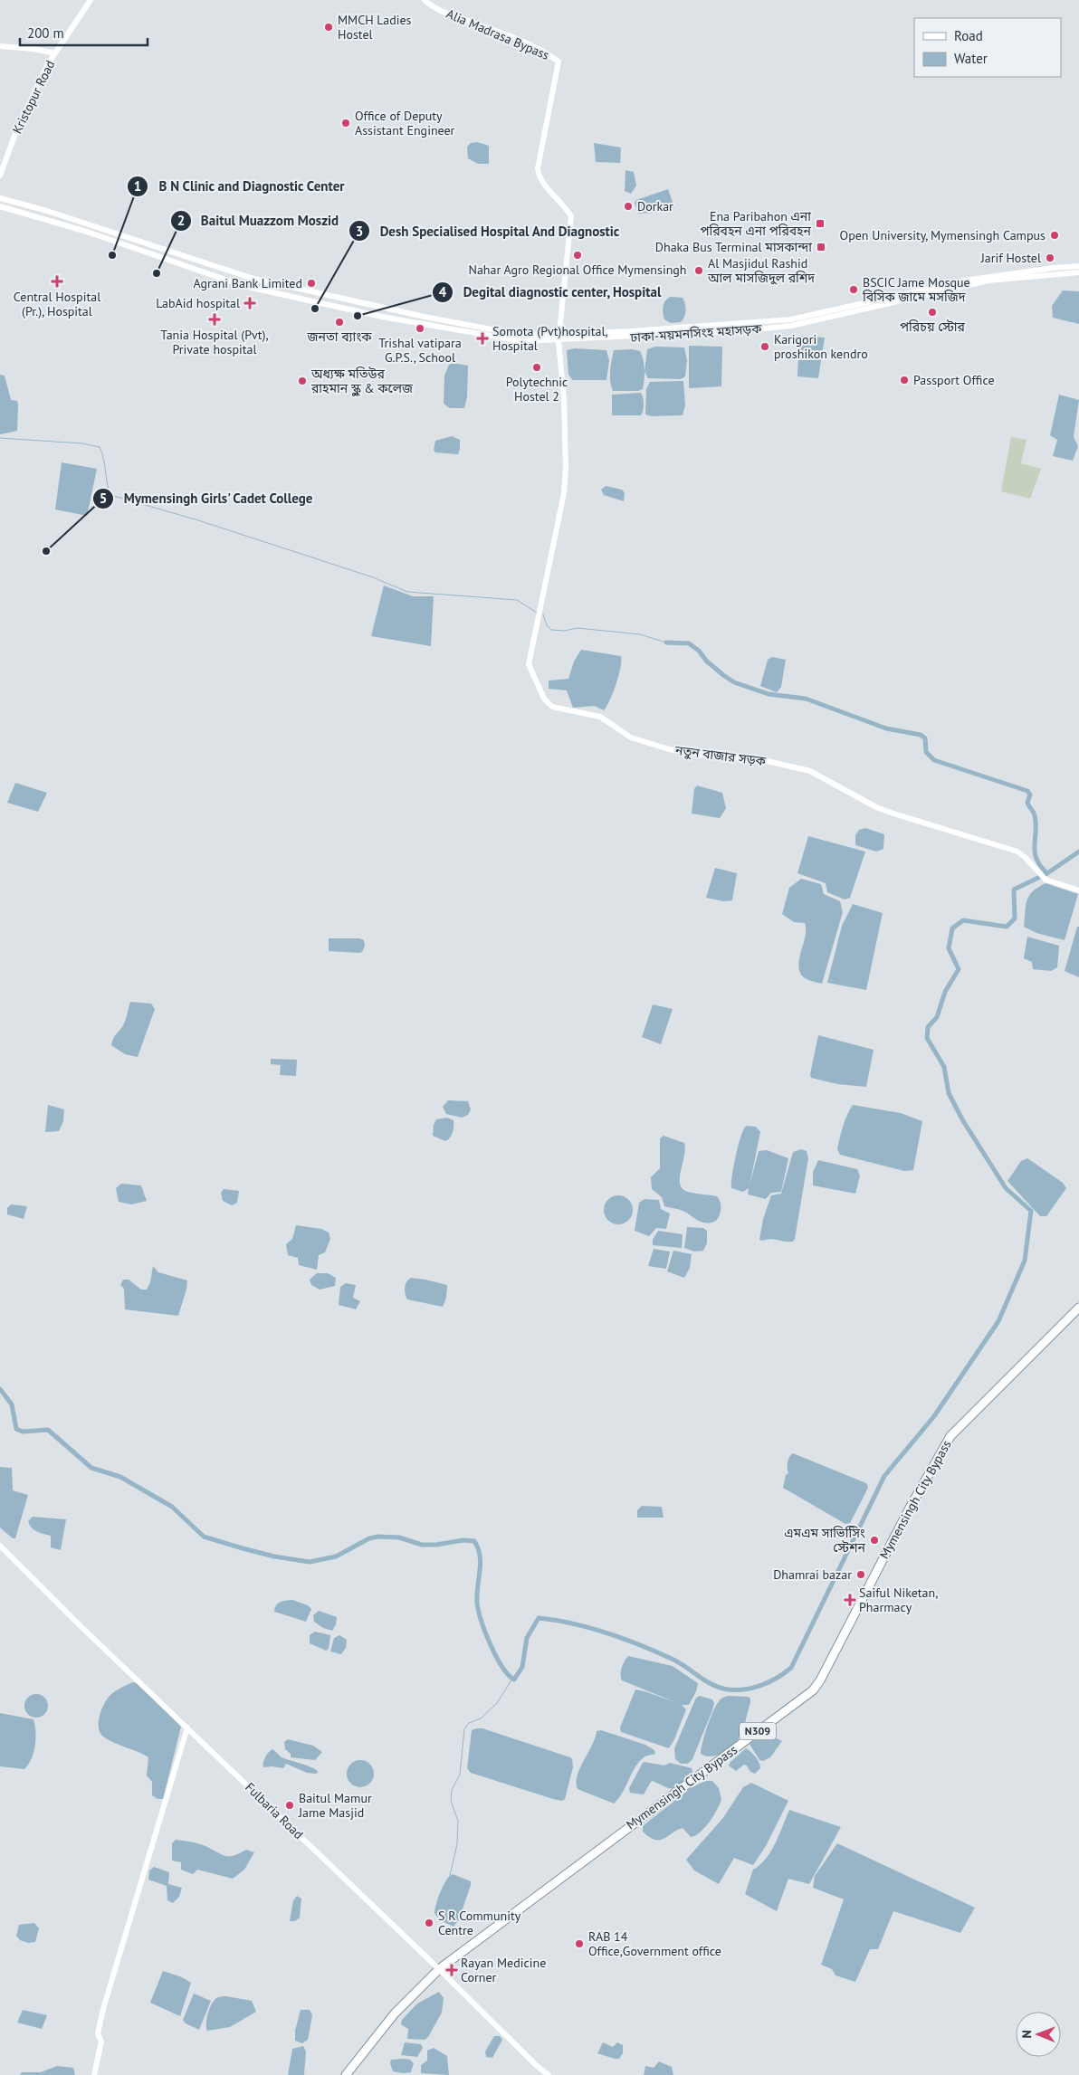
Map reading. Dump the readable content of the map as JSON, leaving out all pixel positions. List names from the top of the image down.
{
  "streets": {
    "highway": ["Mymensingh City Bypass", "N309"],
    "main road": [
      "Alia Madrasa Bypass",
      "Kristopur Road",
      "ঢাকা-ময়মনসিংহ মহাসড়ক",
      "নতুন বাজার সড়ক",
      "Fulbaria Road"
    ]
  },
  "crossings": [
    ["Alia Madrasa Bypass", "ঢাকা-ময়মনসিংহ মহাসড়ক"],
    ["Alia Madrasa Bypass", "নতুন বাজার সড়ক"],
    ["ঢাকা-ময়মনসিংহ মহাসড়ক", "নতুন বাজার সড়ক"],
    ["Mymensingh City Bypass", "Fulbaria Road"]
  ],
  "places": {
    "other": [
      "MMCH Ladies Hostel",
      "Office of Deputy Assistant Engineer",
      "Dorkar",
      "Open University, Mymensingh Campus",
      "B N Clinic and Diagnostic Center",
      "Nahar Agro Regional Office Mymensingh",
      "Jarif Hostel",
      "Al Masjidul Rashid আল মাসজিদুল রশিদ",
      "Baitul Muazzom Moszid",
      "Agrani Bank Limited",
      "BSCIC Jame Mosque বিসিক জামে মসজিদ",
      "Desh Specialised Hospital And Diagnostic",
      "পরিচয় স্টোর",
      "Degital diagnostic center, Hospital",
      "জনতা ব্যাংক",
      "Trishal vatipara G.P.S., School",
      "Karigori proshikon kendro",
      "Polytechnic Hostel 2",
      "Passport Office",
      "অধ্যক্ষ মতিউর রাহমান স্কুল & কলেজ",
      "Mymensingh Girls' Cadet College",
      "এমএম সাভ‌িসি‌িং স্ট‌েশন",
      "Dhamrai bazar",
      "Baitul Mamur Jame Masjid",
      "S R Community Centre",
      "RAB 14 Office,Government office"
    ],
    "transit": ["Ena Paribahon এনা পরিবহন এনা পরিবহন", "Dhaka Bus Terminal মাসকান্দা"],
    "health": [
      "Central Hospital (Pr.), Hospital",
      "LabAid hospital",
      "Tania Hospital (Pvt), Private hospital",
      "Somota (Pvt)hospital, Hospital",
      "Saiful Niketan, Pharmacy",
      "Rayan Medicine Corner"
    ]
  },
  "legend": ["Road", "Water"],
  "scale_bar": "200 m",
  "north": "left"
}
